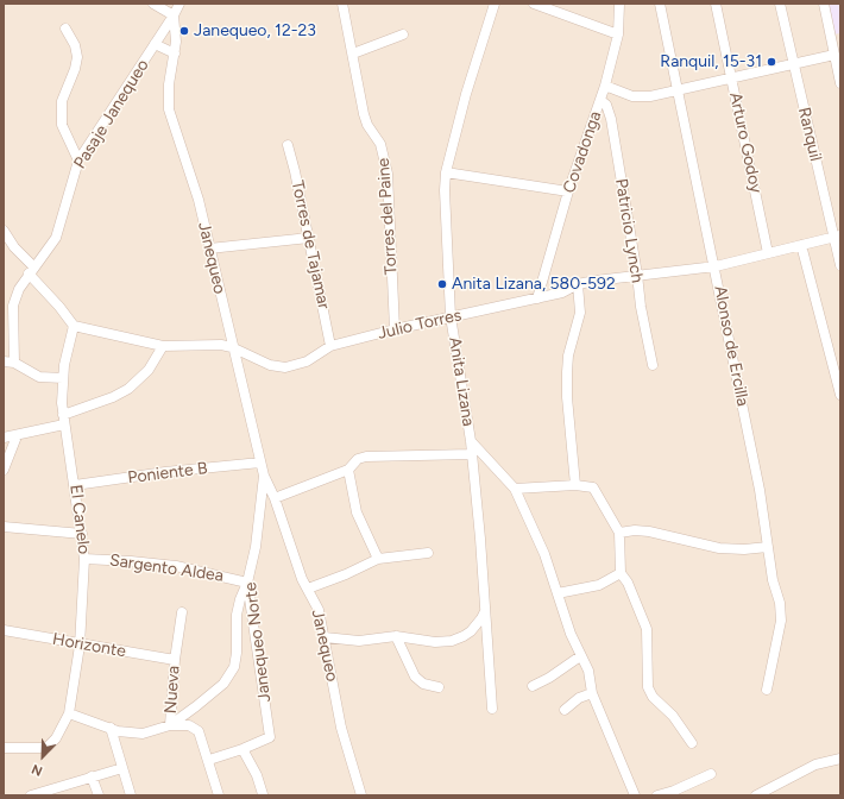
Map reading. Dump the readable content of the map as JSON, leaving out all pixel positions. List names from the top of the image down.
{
  "streets": {
    "street": [
      "Pasaje Janequeo",
      "Ranquil",
      "Arturo Godoy",
      "Covadonga",
      "Torres del Paine",
      "Patricio Lynch",
      "Torres de Tajamar",
      "Janequeo",
      "Julio Torres",
      "Alonso de Ercilla",
      "Anita Lizana",
      "Poniente B",
      "El Canelo",
      "Sargento Aldea",
      "Janequeo Norte",
      "Horizonte",
      "Nueva"
    ]
  },
  "crossings": [
    ["Pasaje Janequeo", "Janequeo"],
    ["Ranquil", "Julio Torres"],
    ["Arturo Godoy", "Julio Torres"],
    ["Covadonga", "Patricio Lynch"],
    ["Covadonga", "Julio Torres"],
    ["Torres del Paine", "Julio Torres"],
    ["Patricio Lynch", "Julio Torres"],
    ["Torres de Tajamar", "Julio Torres"],
    ["Janequeo", "Julio Torres"],
    ["Janequeo", "Poniente B"],
    ["Janequeo", "Janequeo Norte"],
    ["Julio Torres", "Alonso de Ercilla"],
    ["Julio Torres", "Anita Lizana"],
    ["Julio Torres", "El Canelo"],
    ["Poniente B", "El Canelo"],
    ["Poniente B", "Janequeo Norte"],
    ["El Canelo", "Sargento Aldea"],
    ["El Canelo", "Horizonte"],
    ["Sargento Aldea", "Janequeo Norte"],
    ["Janequeo Norte", "Nueva"],
    ["Horizonte", "Nueva"]
  ],
  "places": ["Janequeo, 12-23", "Ranquil, 15-31", "Anita Lizana, 580-592"],
  "north": "bottom left"
}
